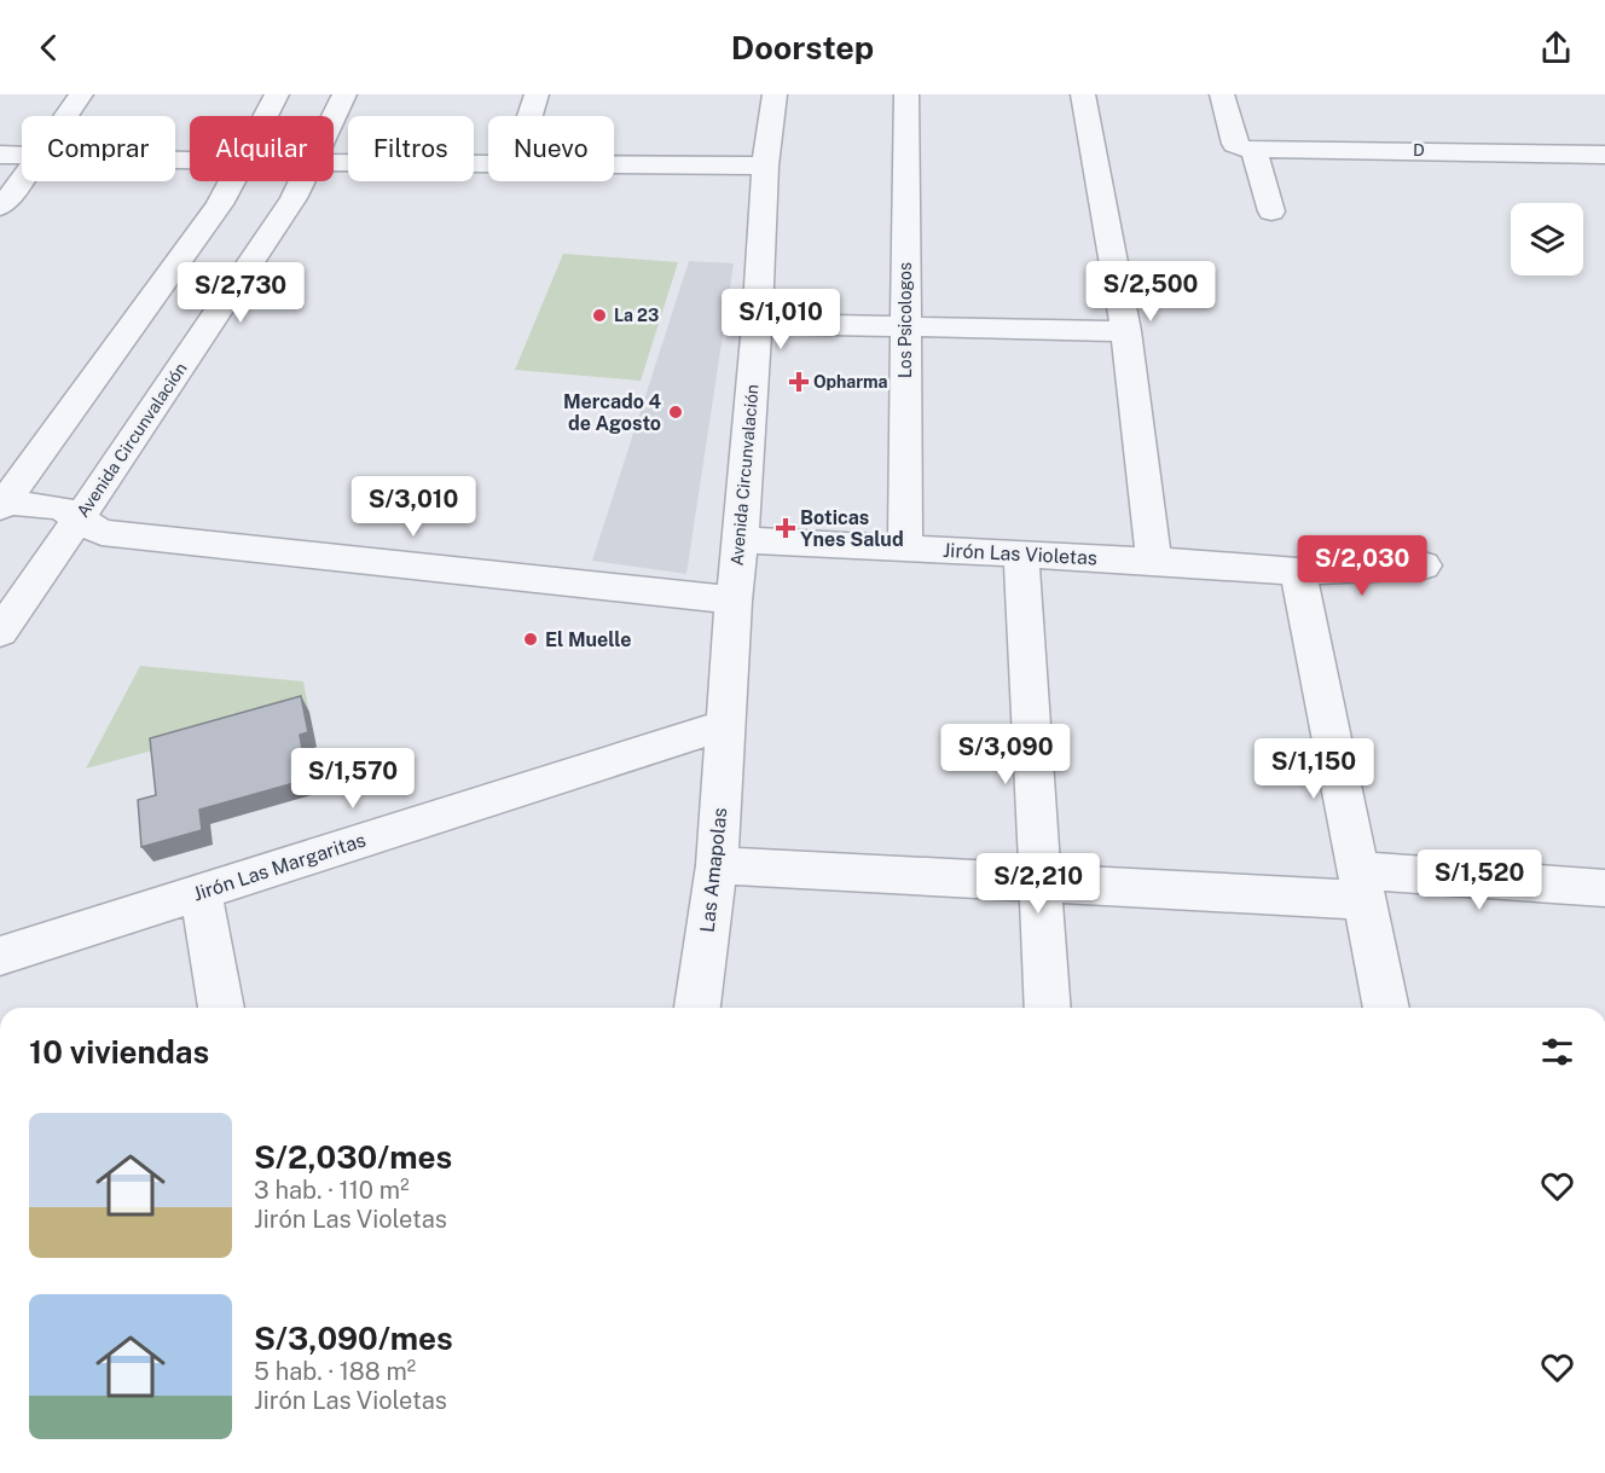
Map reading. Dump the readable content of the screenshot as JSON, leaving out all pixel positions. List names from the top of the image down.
{
  "streets": {
    "street": [
      "D",
      "Los Psicologos",
      "Avenida Circunvalación",
      "Jirón Las Violetas",
      "Jirón Las Margaritas",
      "Las Amapolas"
    ]
  },
  "crossings": [
    ["Los Psicologos", "Jirón Las Violetas"],
    ["Avenida Circunvalación", "Jirón Las Violetas"],
    ["Avenida Circunvalación", "Jirón Las Margaritas"],
    ["Avenida Circunvalación", "Las Amapolas"],
    ["Jirón Las Margaritas", "Las Amapolas"]
  ],
  "places": {
    "other": ["La 23", "Mercado 4 de Agosto", "El Muelle"],
    "health": ["Opharma", "Boticas Ynes Salud"]
  },
  "page": {
    "header": "Doorstep",
    "chip": [
      "Comprar",
      "Alquilar",
      "Filtros",
      "Nuevo"
    ],
    "price": [
      "S/2,500",
      "S/2,730",
      "S/1,010",
      "S/3,010",
      "S/2,030",
      "S/3,090",
      "S/1,150",
      "S/1,570",
      "S/1,520",
      "S/2,210"
    ],
    "heading": "10 viviendas",
    "list": [
      {
        "name": "S/2,030/mes",
        "note": "3 hab. · 110 m² · Jirón Las Violetas"
      },
      {
        "name": "S/3,090/mes",
        "note": "5 hab. · 188 m² · Jirón Las Violetas"
      }
    ]
  }
}
